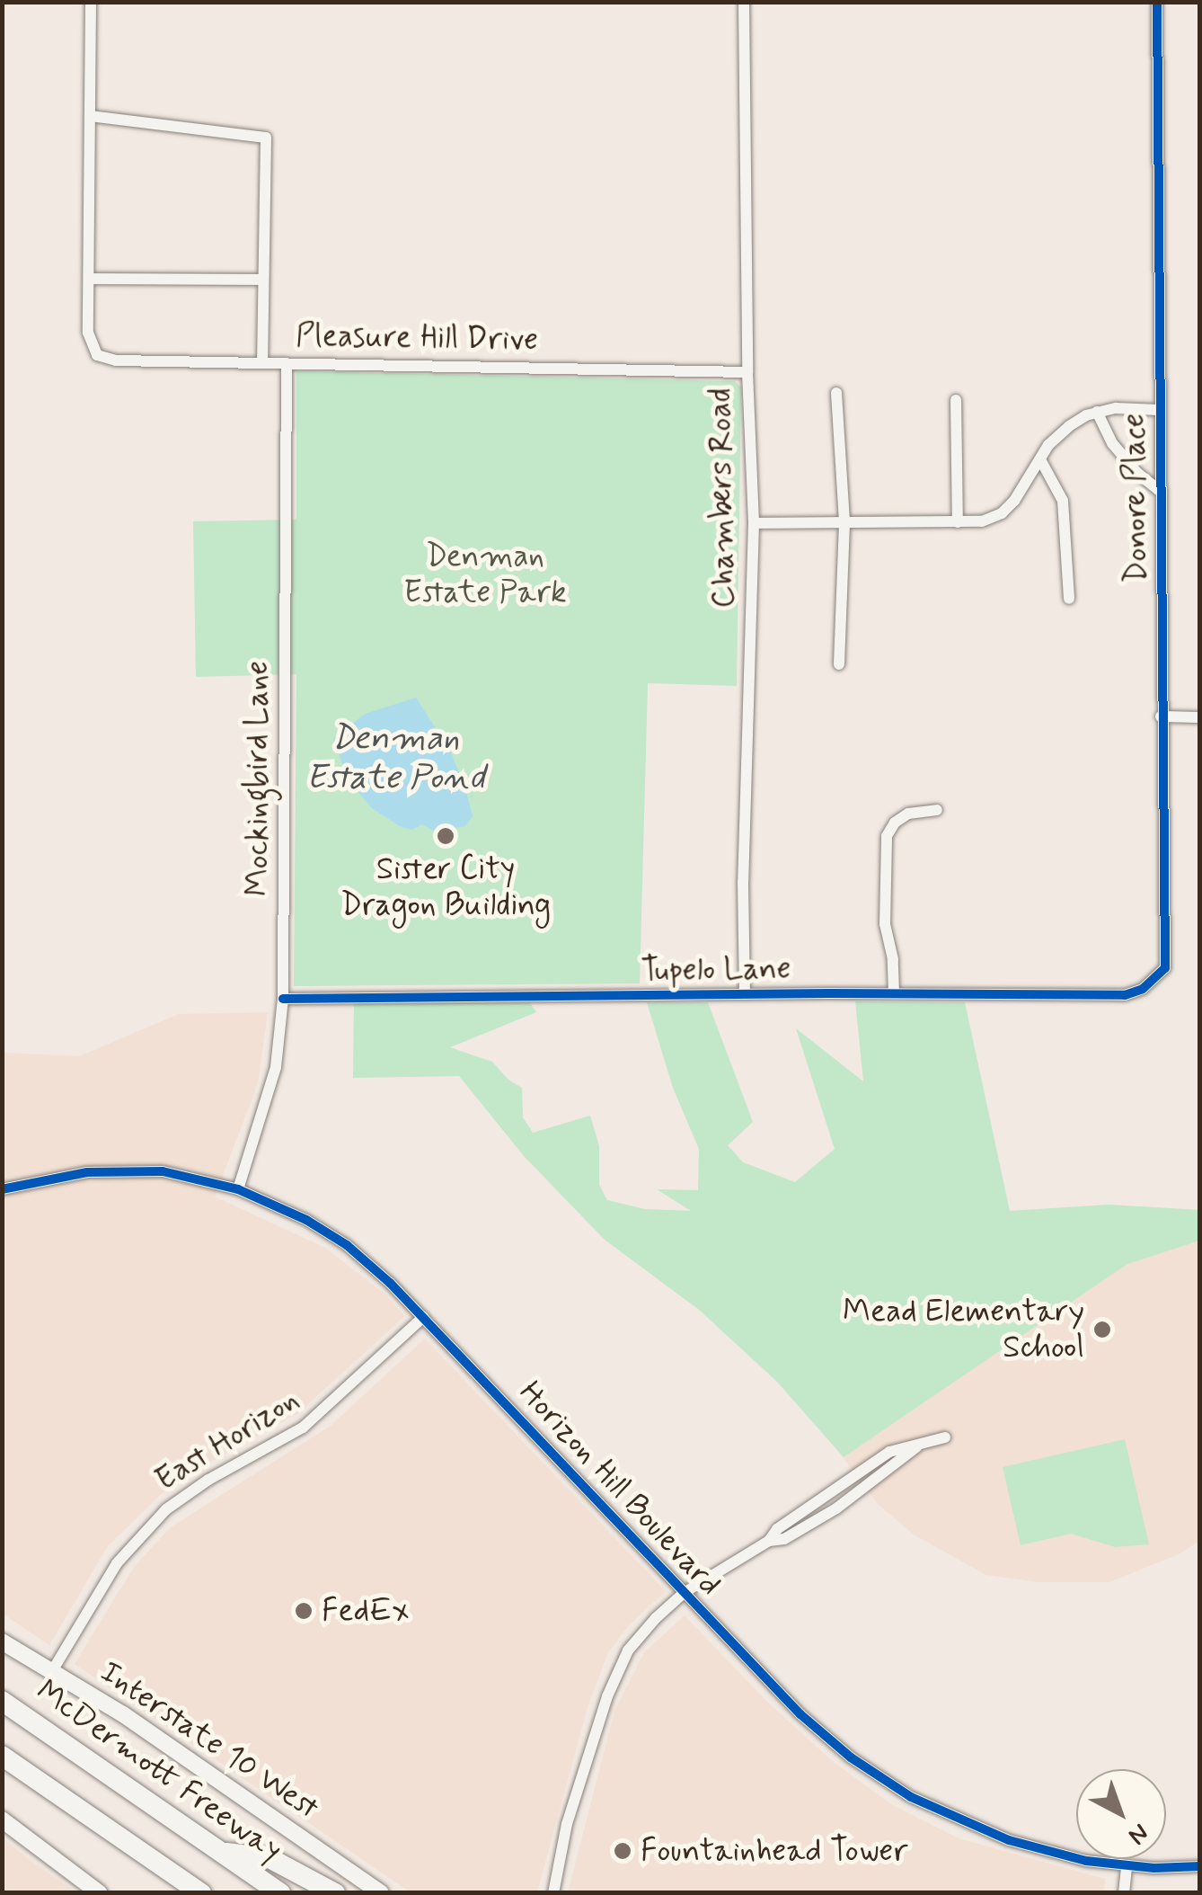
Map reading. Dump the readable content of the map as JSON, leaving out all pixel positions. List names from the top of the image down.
{
  "streets": {
    "highway": ["McDermott Freeway"],
    "main road": ["Interstate 10 West"],
    "street": [
      "Pleasure Hill Drive",
      "Chambers Road",
      "Donore Place",
      "Mockingbird Lane",
      "Tupelo Lane",
      "East Horizon",
      "Horizon Hill Boulevard"
    ]
  },
  "crossings": [
    ["Pleasure Hill Drive", "Chambers Road"],
    ["Pleasure Hill Drive", "Mockingbird Lane"],
    ["Chambers Road", "Tupelo Lane"],
    ["Donore Place", "Tupelo Lane"],
    ["Mockingbird Lane", "Tupelo Lane"],
    ["Mockingbird Lane", "Horizon Hill Boulevard"],
    ["East Horizon", "Horizon Hill Boulevard"],
    ["East Horizon", "Interstate 10 West"]
  ],
  "water": ["Denman Estate Pond"],
  "parks": ["Denman Estate Park"],
  "places": [
    "Sister City Dragon Building",
    "Mead Elementary School",
    "FedEx",
    "Fountainhead Tower"
  ],
  "north": "bottom right"
}
